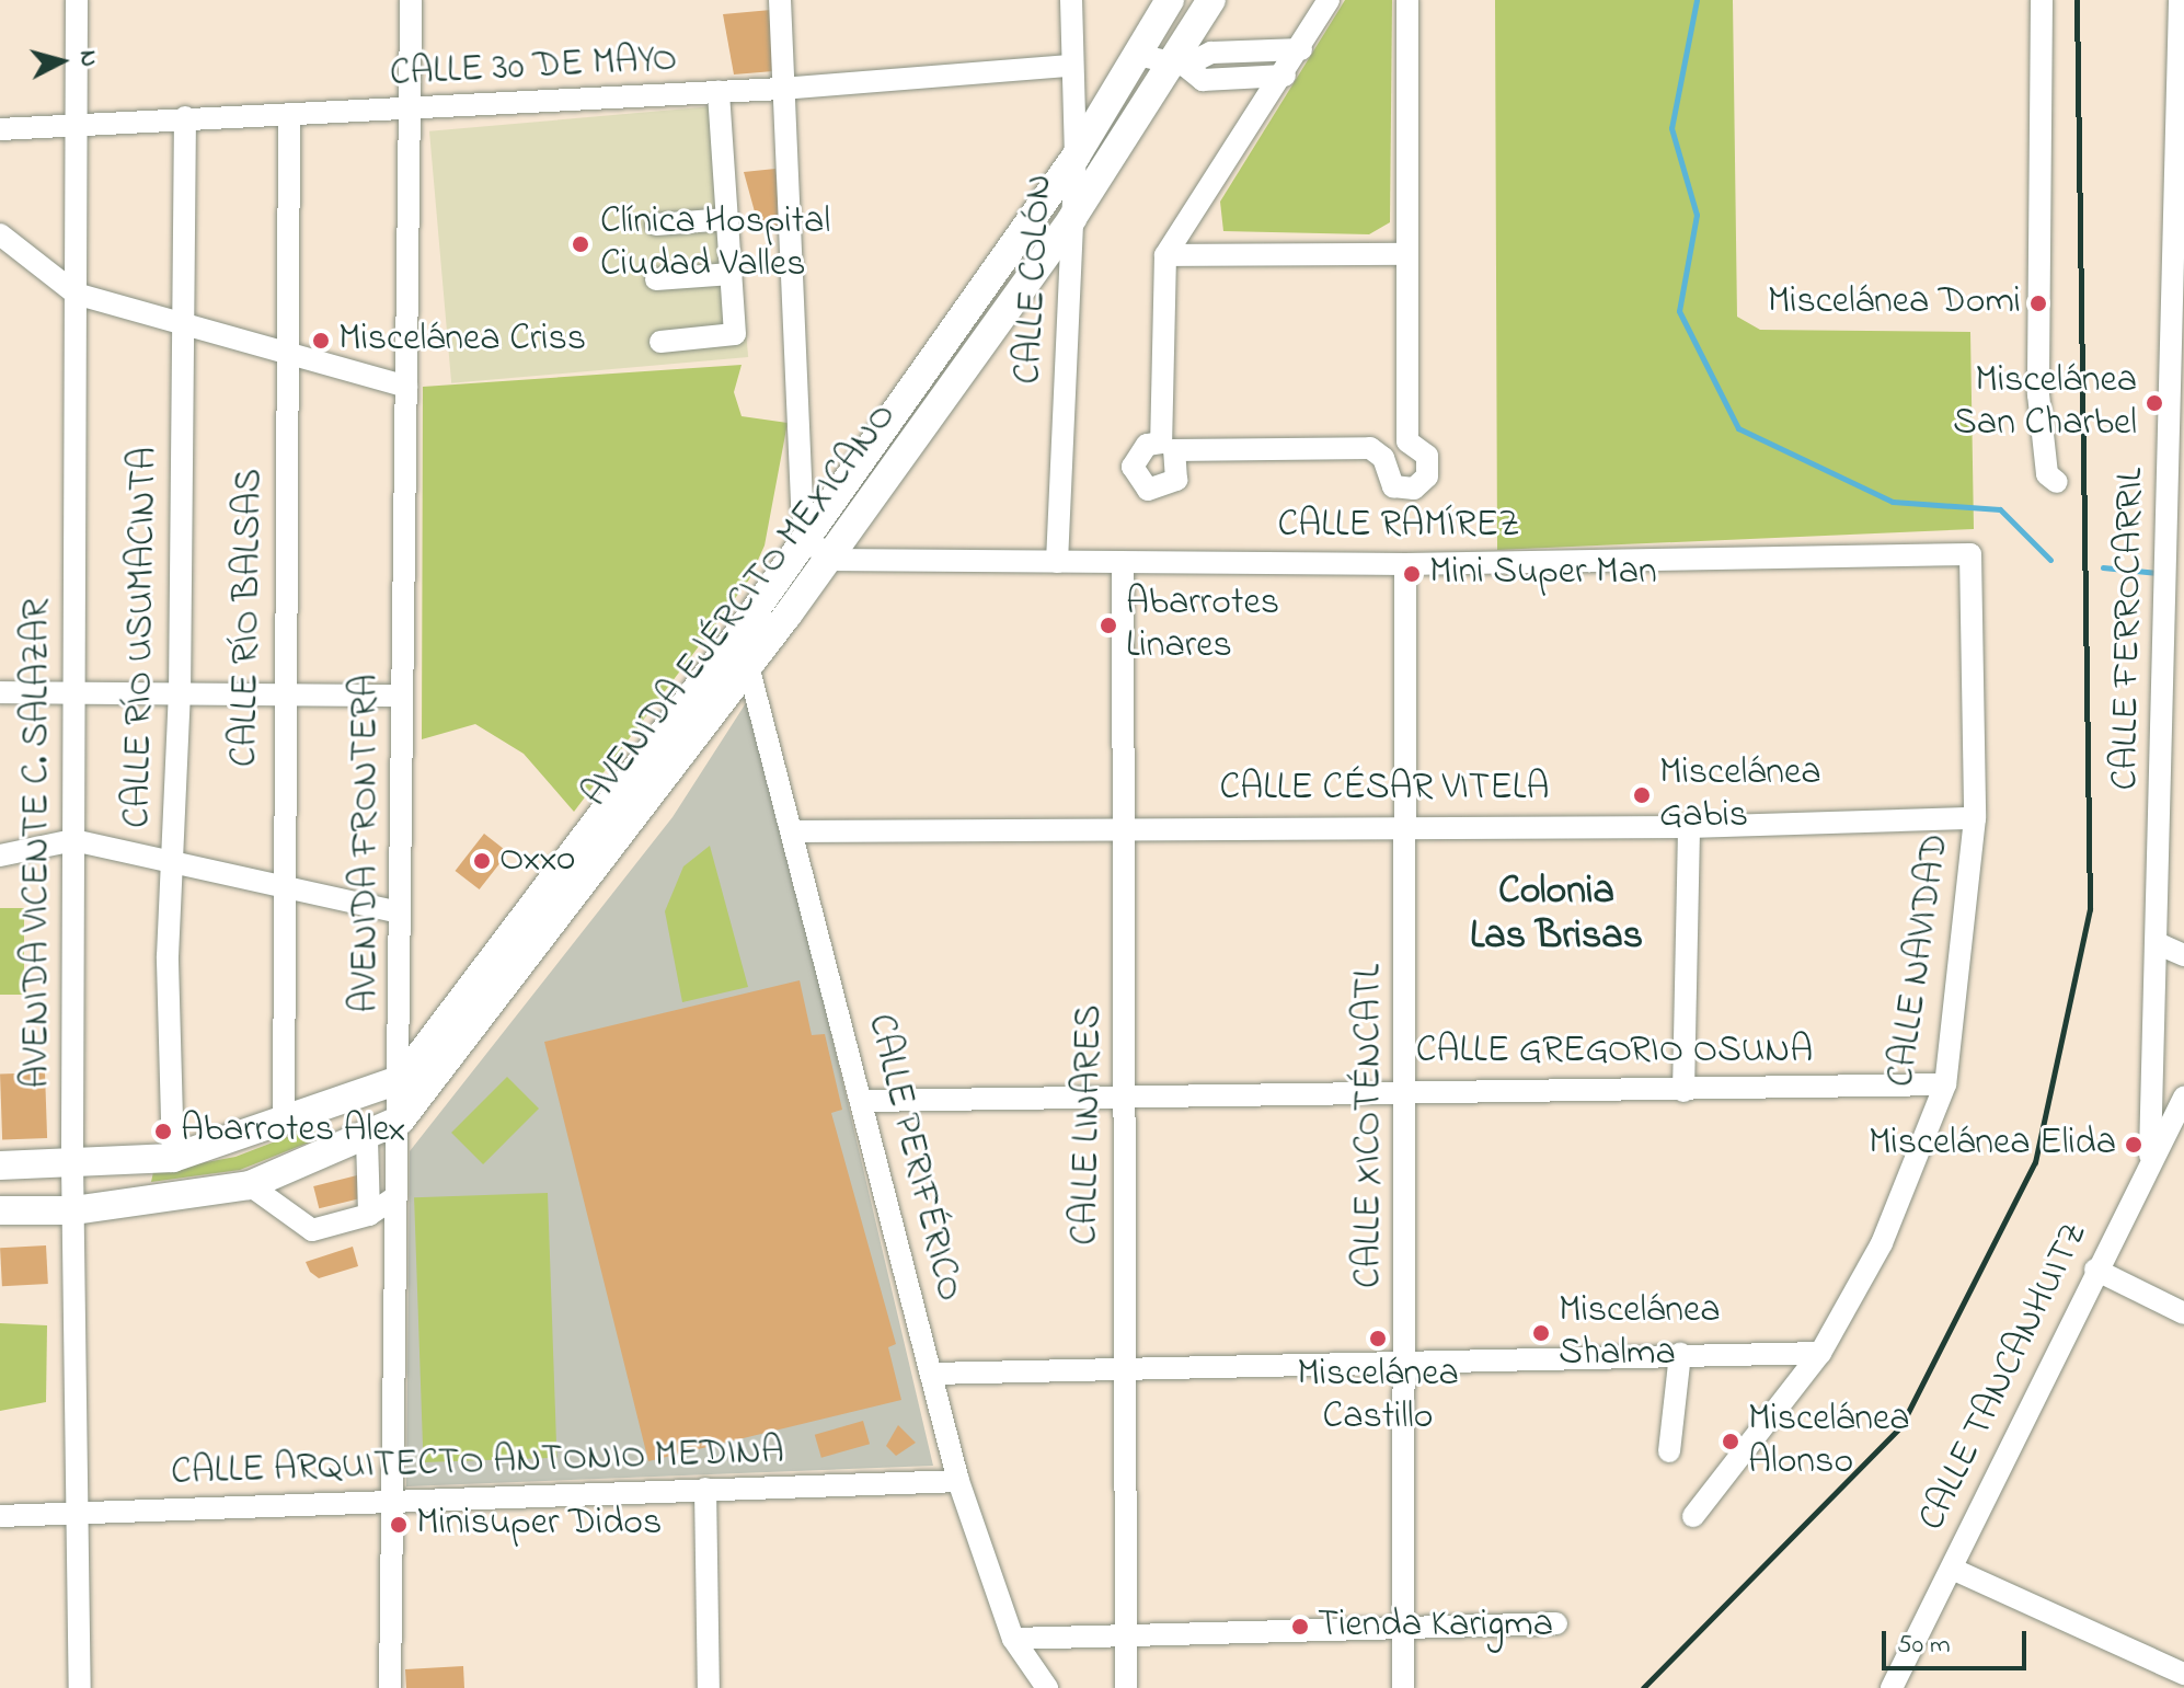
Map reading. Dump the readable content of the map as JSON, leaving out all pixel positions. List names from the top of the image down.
{
  "streets": {
    "main road": ["AVENIDA EJÉRCITO MEXICANO"],
    "street": [
      "CALLE 30 DE MAYO",
      "CALLE COLÓN",
      "CALLE RAMÍREZ",
      "CALLE RÍO BALSAS",
      "CALLE FERROCARRIL",
      "CALLE RÍO USUMACINTA",
      "CALLE CÉSAR VITELA",
      "AVENIDA VICENTE C. SALAZAR",
      "AVENIDA FRONTERA",
      "CALLE NAVIDAD",
      "CALLE GREGORIO OSUNA",
      "CALLE LINARES",
      "CALLE XICOTÉNCATL",
      "CALLE PERIFÉRICO",
      "CALLE TANCANHUITZ",
      "CALLE ARQUITECTO ANTONIO MEDINA"
    ]
  },
  "crossings": [
    ["CALLE 30 DE MAYO", "CALLE COLÓN"],
    ["CALLE 30 DE MAYO", "CALLE RÍO BALSAS"],
    ["CALLE 30 DE MAYO", "CALLE RÍO USUMACINTA"],
    ["CALLE 30 DE MAYO", "AVENIDA VICENTE C. SALAZAR"],
    ["CALLE 30 DE MAYO", "AVENIDA FRONTERA"],
    ["CALLE COLÓN", "CALLE RAMÍREZ"],
    ["CALLE COLÓN", "AVENIDA EJÉRCITO MEXICANO"],
    ["CALLE RAMÍREZ", "AVENIDA EJÉRCITO MEXICANO"],
    ["CALLE RAMÍREZ", "CALLE NAVIDAD"],
    ["CALLE RAMÍREZ", "CALLE LINARES"],
    ["CALLE RAMÍREZ", "CALLE XICOTÉNCATL"],
    ["AVENIDA EJÉRCITO MEXICANO", "AVENIDA VICENTE C. SALAZAR"],
    ["AVENIDA EJÉRCITO MEXICANO", "AVENIDA FRONTERA"],
    ["AVENIDA EJÉRCITO MEXICANO", "CALLE PERIFÉRICO"],
    ["CALLE FERROCARRIL", "CALLE TANCANHUITZ"],
    ["CALLE CÉSAR VITELA", "CALLE NAVIDAD"],
    ["CALLE CÉSAR VITELA", "CALLE LINARES"],
    ["CALLE CÉSAR VITELA", "CALLE XICOTÉNCATL"],
    ["CALLE CÉSAR VITELA", "CALLE PERIFÉRICO"],
    ["AVENIDA VICENTE C. SALAZAR", "CALLE ARQUITECTO ANTONIO MEDINA"],
    ["AVENIDA FRONTERA", "CALLE ARQUITECTO ANTONIO MEDINA"],
    ["CALLE NAVIDAD", "CALLE GREGORIO OSUNA"],
    ["CALLE GREGORIO OSUNA", "CALLE LINARES"],
    ["CALLE GREGORIO OSUNA", "CALLE XICOTÉNCATL"],
    ["CALLE GREGORIO OSUNA", "CALLE PERIFÉRICO"],
    ["CALLE PERIFÉRICO", "CALLE ARQUITECTO ANTONIO MEDINA"]
  ],
  "districts": ["Colonia Las Brisas"],
  "places": [
    "Clínica Hospital Ciudad Valles",
    "Miscelánea Domi",
    "Miscelánea Criss",
    "Miscelánea San Charbel",
    "Mini Super Man",
    "Abarrotes Linares",
    "Miscelánea Gabis",
    "Oxxo",
    "Abarrotes Alex",
    "Miscelánea Elida",
    "Miscelánea Shalma",
    "Miscelánea Castillo",
    "Miscelánea Alonso",
    "Minisuper Didos",
    "Tienda Karigma"
  ],
  "scale_bar": "50 m",
  "north": "right"
}
